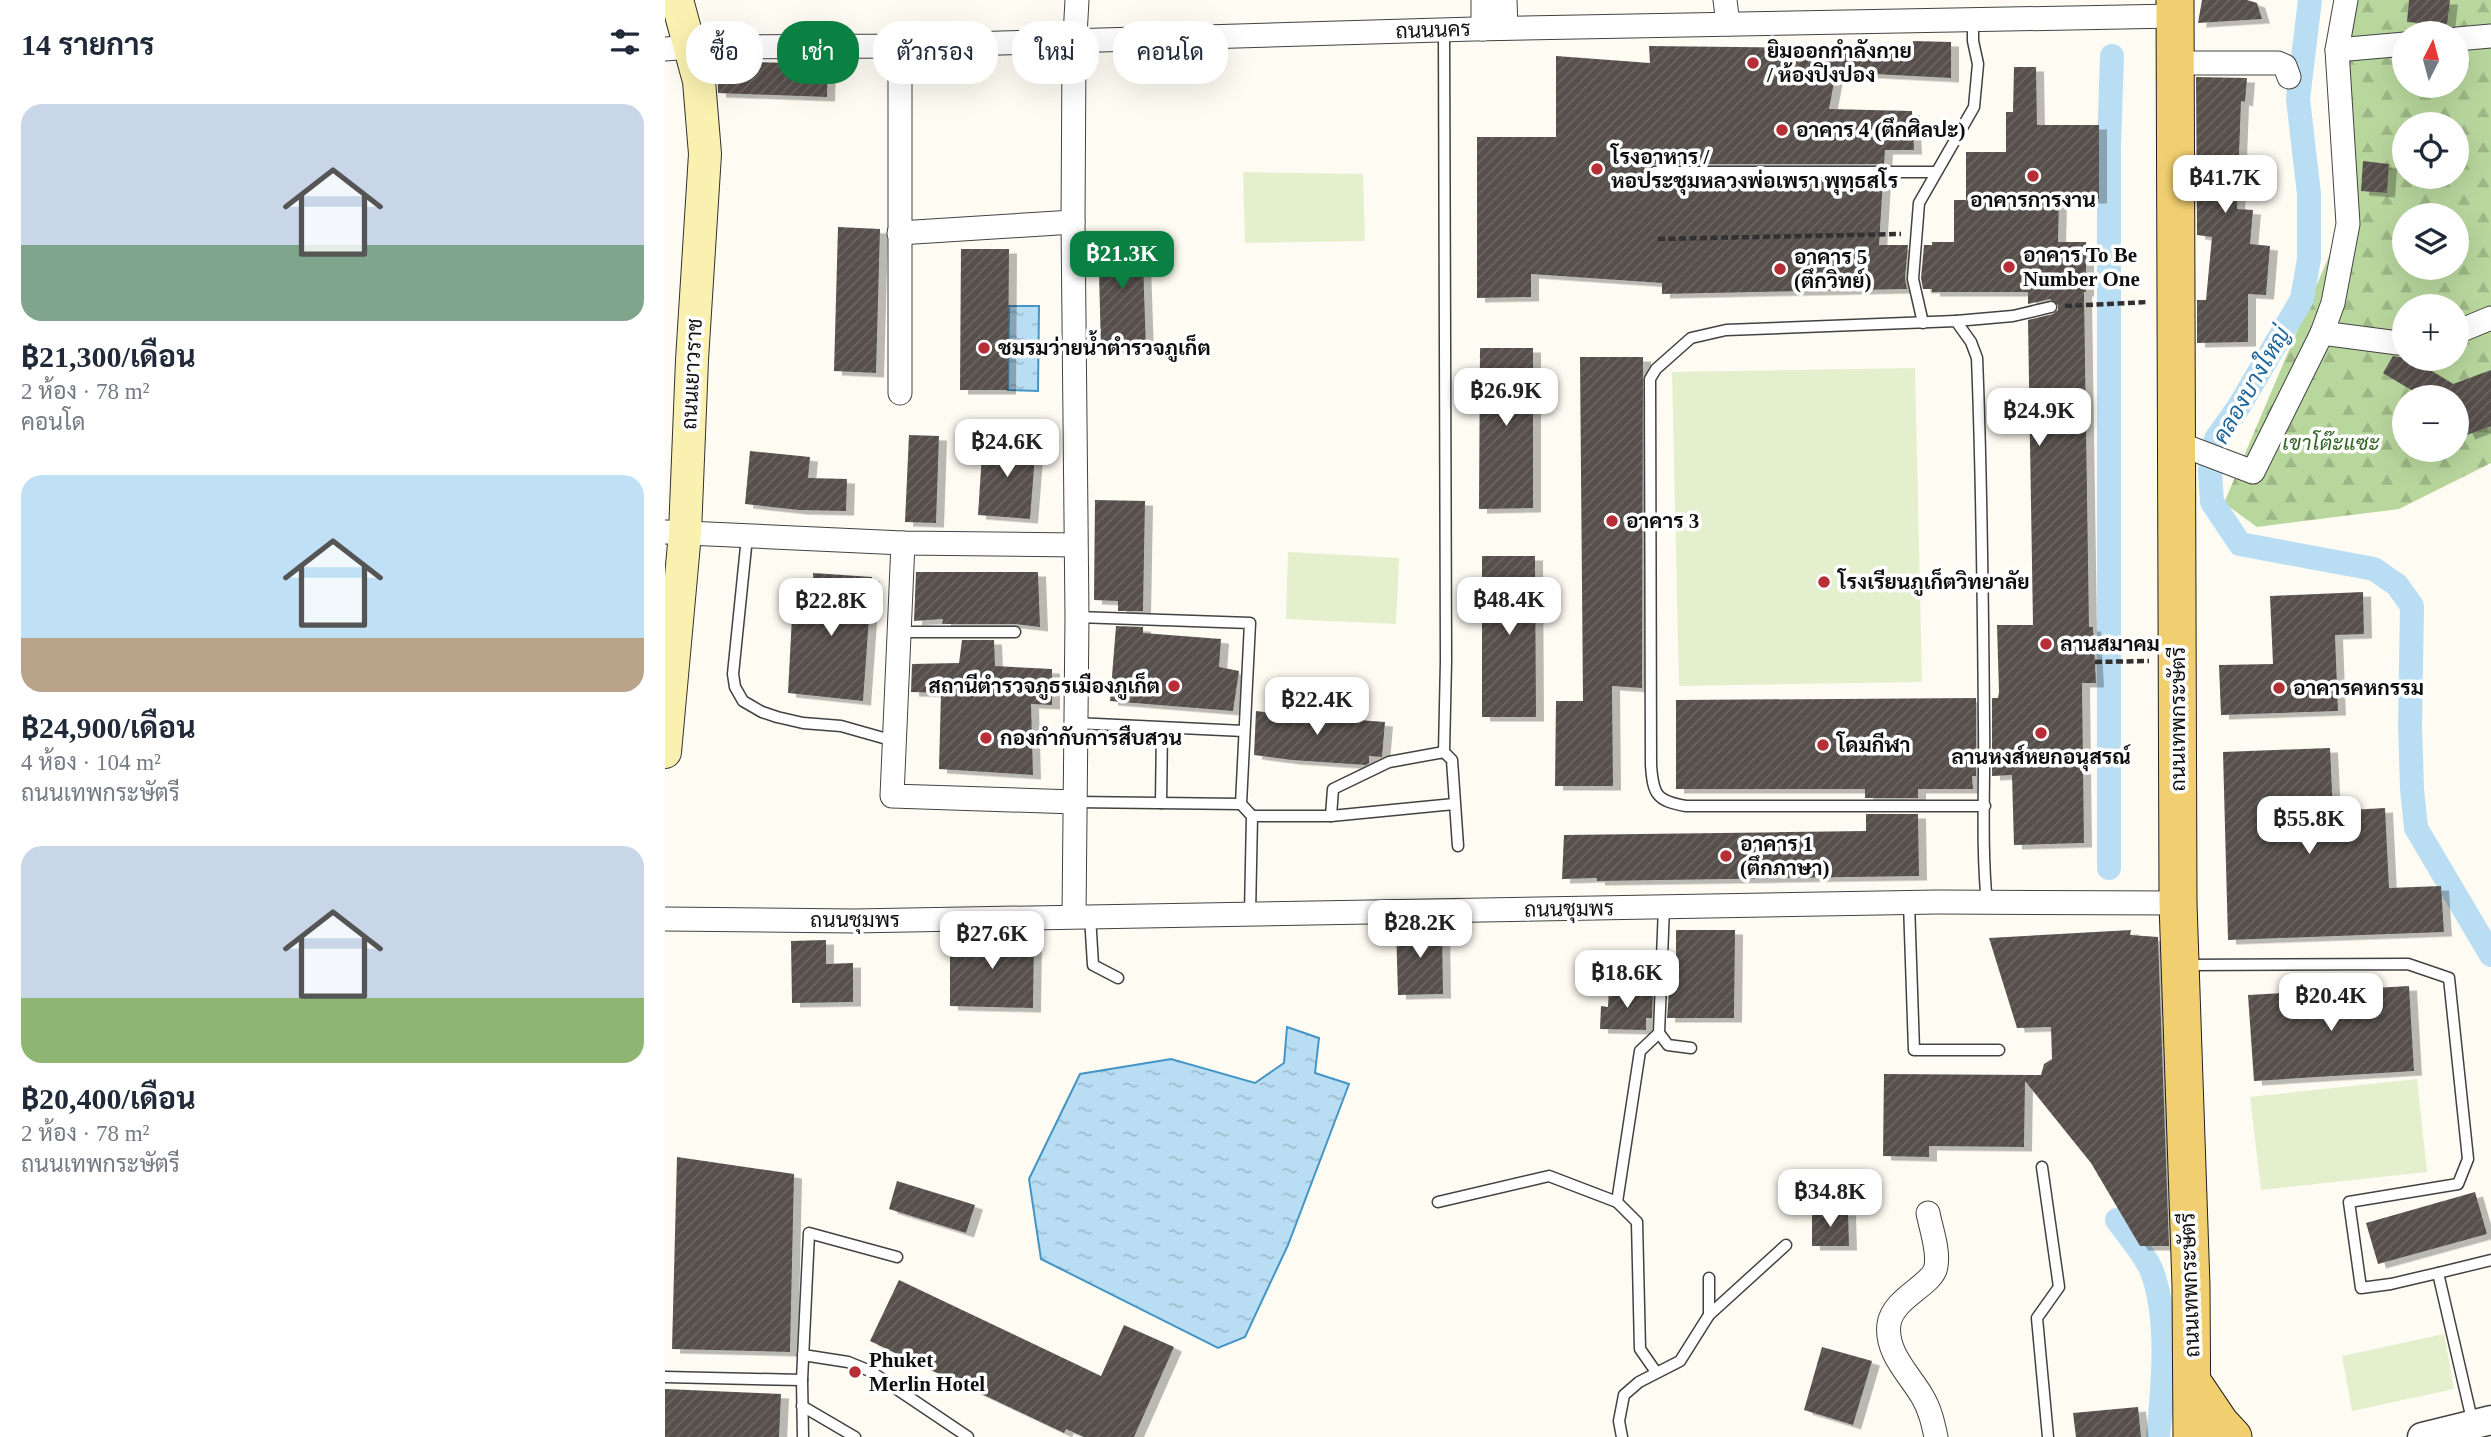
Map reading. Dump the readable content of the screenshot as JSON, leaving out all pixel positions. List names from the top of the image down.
{
  "streets": {
    "main road": ["ถนนเยาวราช", "ถนนเทพกระษัตรี"],
    "street": ["ถนนนคร", "ถนนชุมพร"]
  },
  "crossings": [
    ["ถนนนคร", "ถนนเยาวราช"],
    ["ถนนนคร", "ถนนเทพกระษัตรี"],
    ["ถนนเทพกระษัตรี", "ถนนชุมพร"]
  ],
  "water": ["คลองบางใหญ่"],
  "parks": ["เขาโต๊ะแซะ"],
  "places": [
    "ยิมออกกำลังกาย / ห้องปิงปอง",
    "อาคาร 4 (ตึกศิลปะ)",
    "โรงอาหาร / หอประชุมหลวงพ่อเพรา พุทฺธสโร",
    "อาคารการงาน",
    "อาคาร To Be Number One",
    "อาคาร 5 (ตึกวิทย์)",
    "ชมรมว่ายน้ำตำรวจภูเก็ต",
    "อาคาร 3",
    "โรงเรียนภูเก็ตวิทยาลัย",
    "ลานสมาคม",
    "สถานีตำรวจภูธรเมืองภูเก็ต",
    "อาคารคหกรรม",
    "ลานหงส์หยกอนุสรณ์",
    "กองกำกับการสืบสวน",
    "โดมกีฬา",
    "อาคาร 1 (ตึกภาษา)",
    "Phuket Merlin Hotel"
  ],
  "north": "top",
  "page": {
    "heading": "14 รายการ",
    "map_buttons": ["+", "−"],
    "chip": [
      "ซื้อ",
      "เช่า",
      "ตัวกรอง",
      "ใหม่",
      "คอนโด"
    ],
    "list": [
      {
        "name": "฿21,300/เดือน",
        "note": "2 ห้อง · 78 m² · คอนโด"
      },
      {
        "name": "฿24,900/เดือน",
        "note": "4 ห้อง · 104 m² · ถนนเทพกระษัตรี"
      },
      {
        "name": "฿20,400/เดือน",
        "note": "2 ห้อง · 78 m² · ถนนเทพกระษัตรี"
      }
    ],
    "price": [
      "฿41.7K",
      "฿21.3K",
      "฿26.9K",
      "฿24.9K",
      "฿24.6K",
      "฿48.4K",
      "฿22.8K",
      "฿22.4K",
      "฿55.8K",
      "฿28.2K",
      "฿27.6K",
      "฿18.6K",
      "฿20.4K",
      "฿34.8K"
    ]
  }
}
